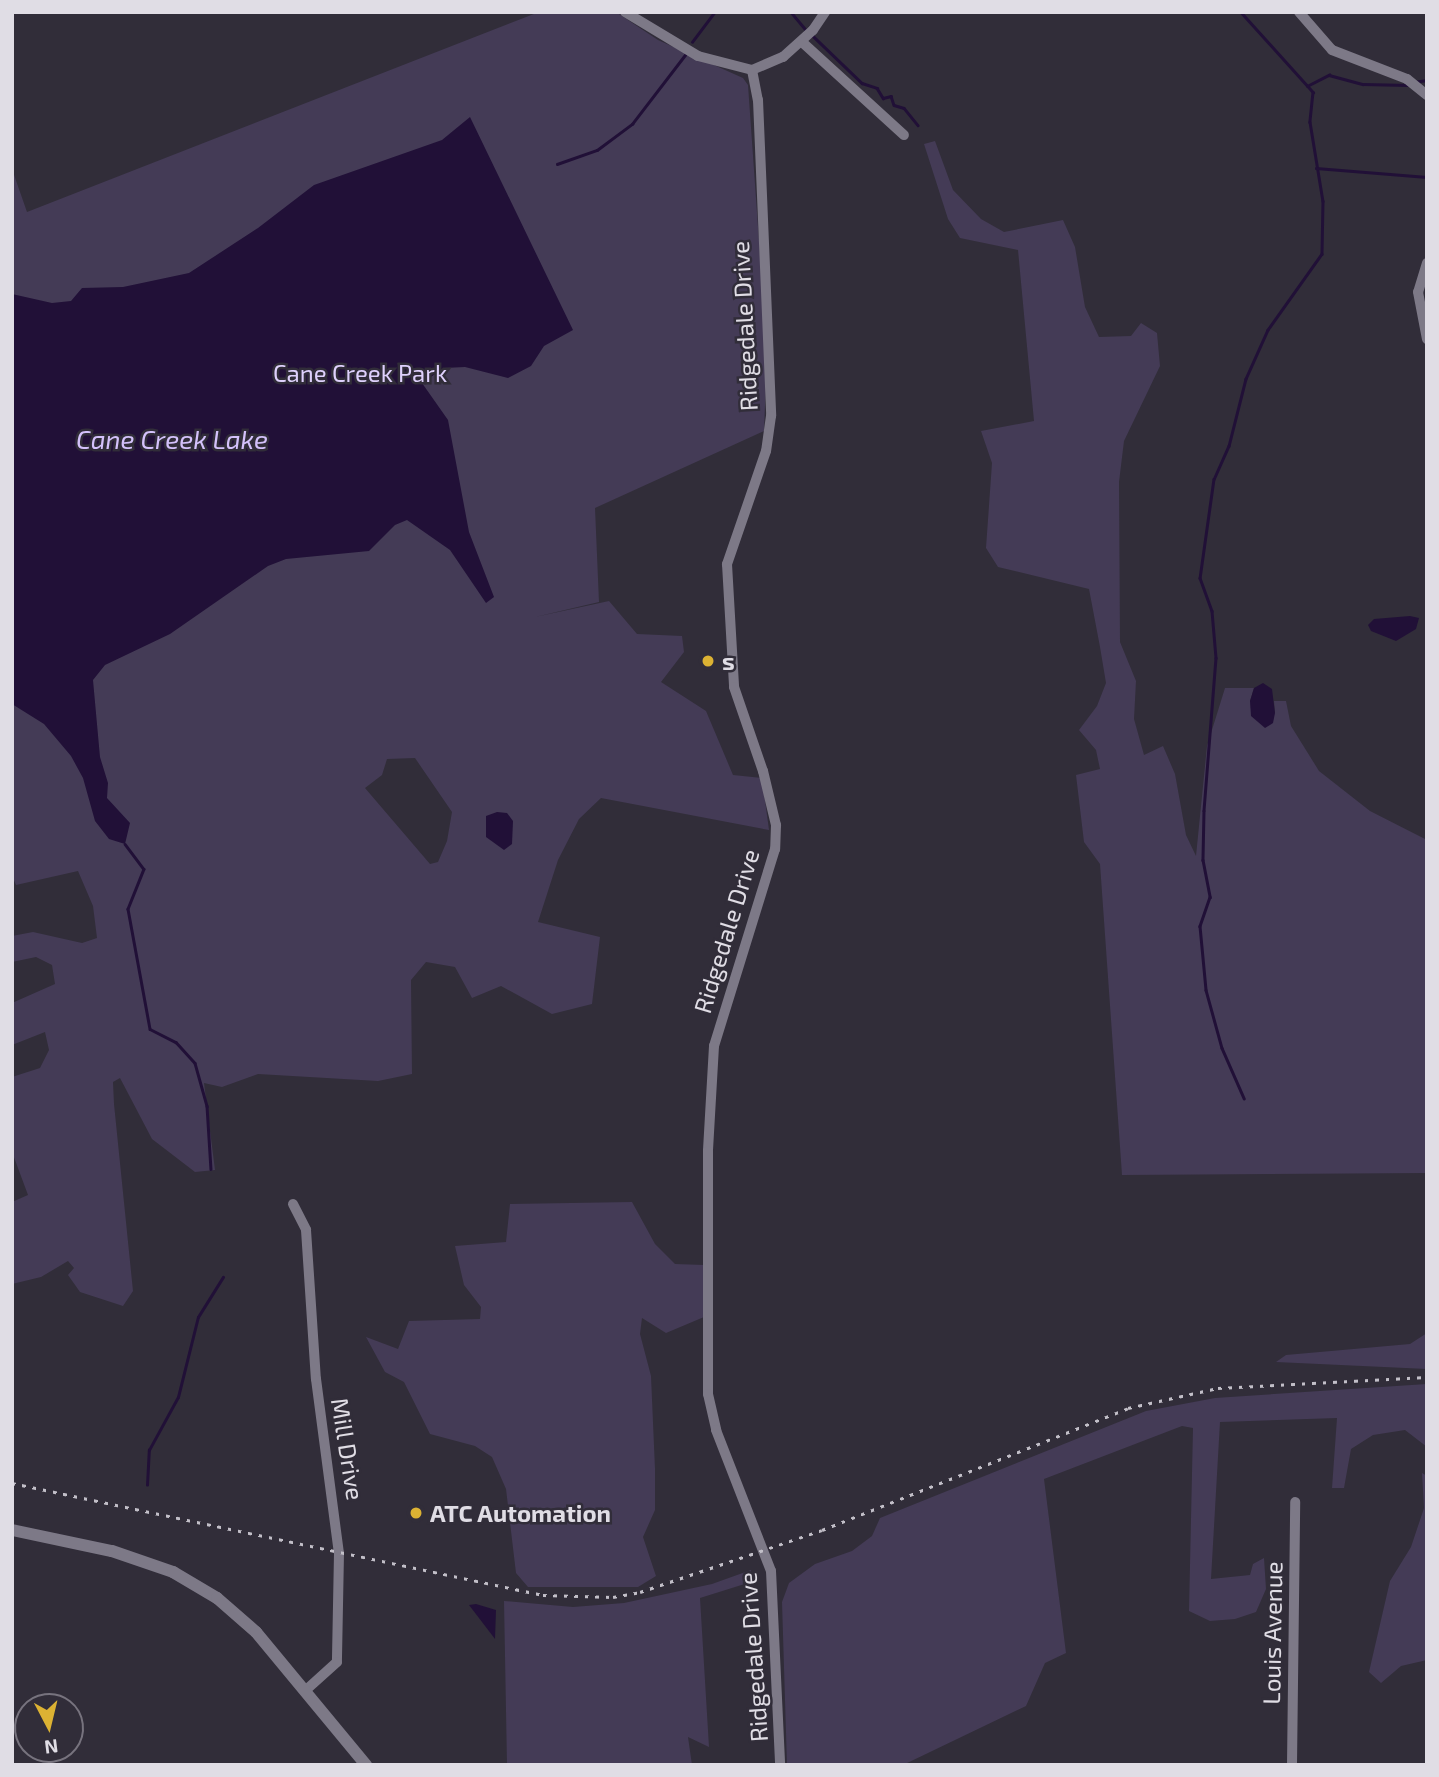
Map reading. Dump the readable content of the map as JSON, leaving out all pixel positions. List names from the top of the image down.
{
  "streets": {
    "street": ["Ridgedale Drive", "Mill Drive", "Louis Avenue"]
  },
  "water": ["Cane Creek Lake"],
  "parks": ["Cane Creek Park"],
  "places": ["s", "ATC Automation"],
  "north": "bottom"
}
